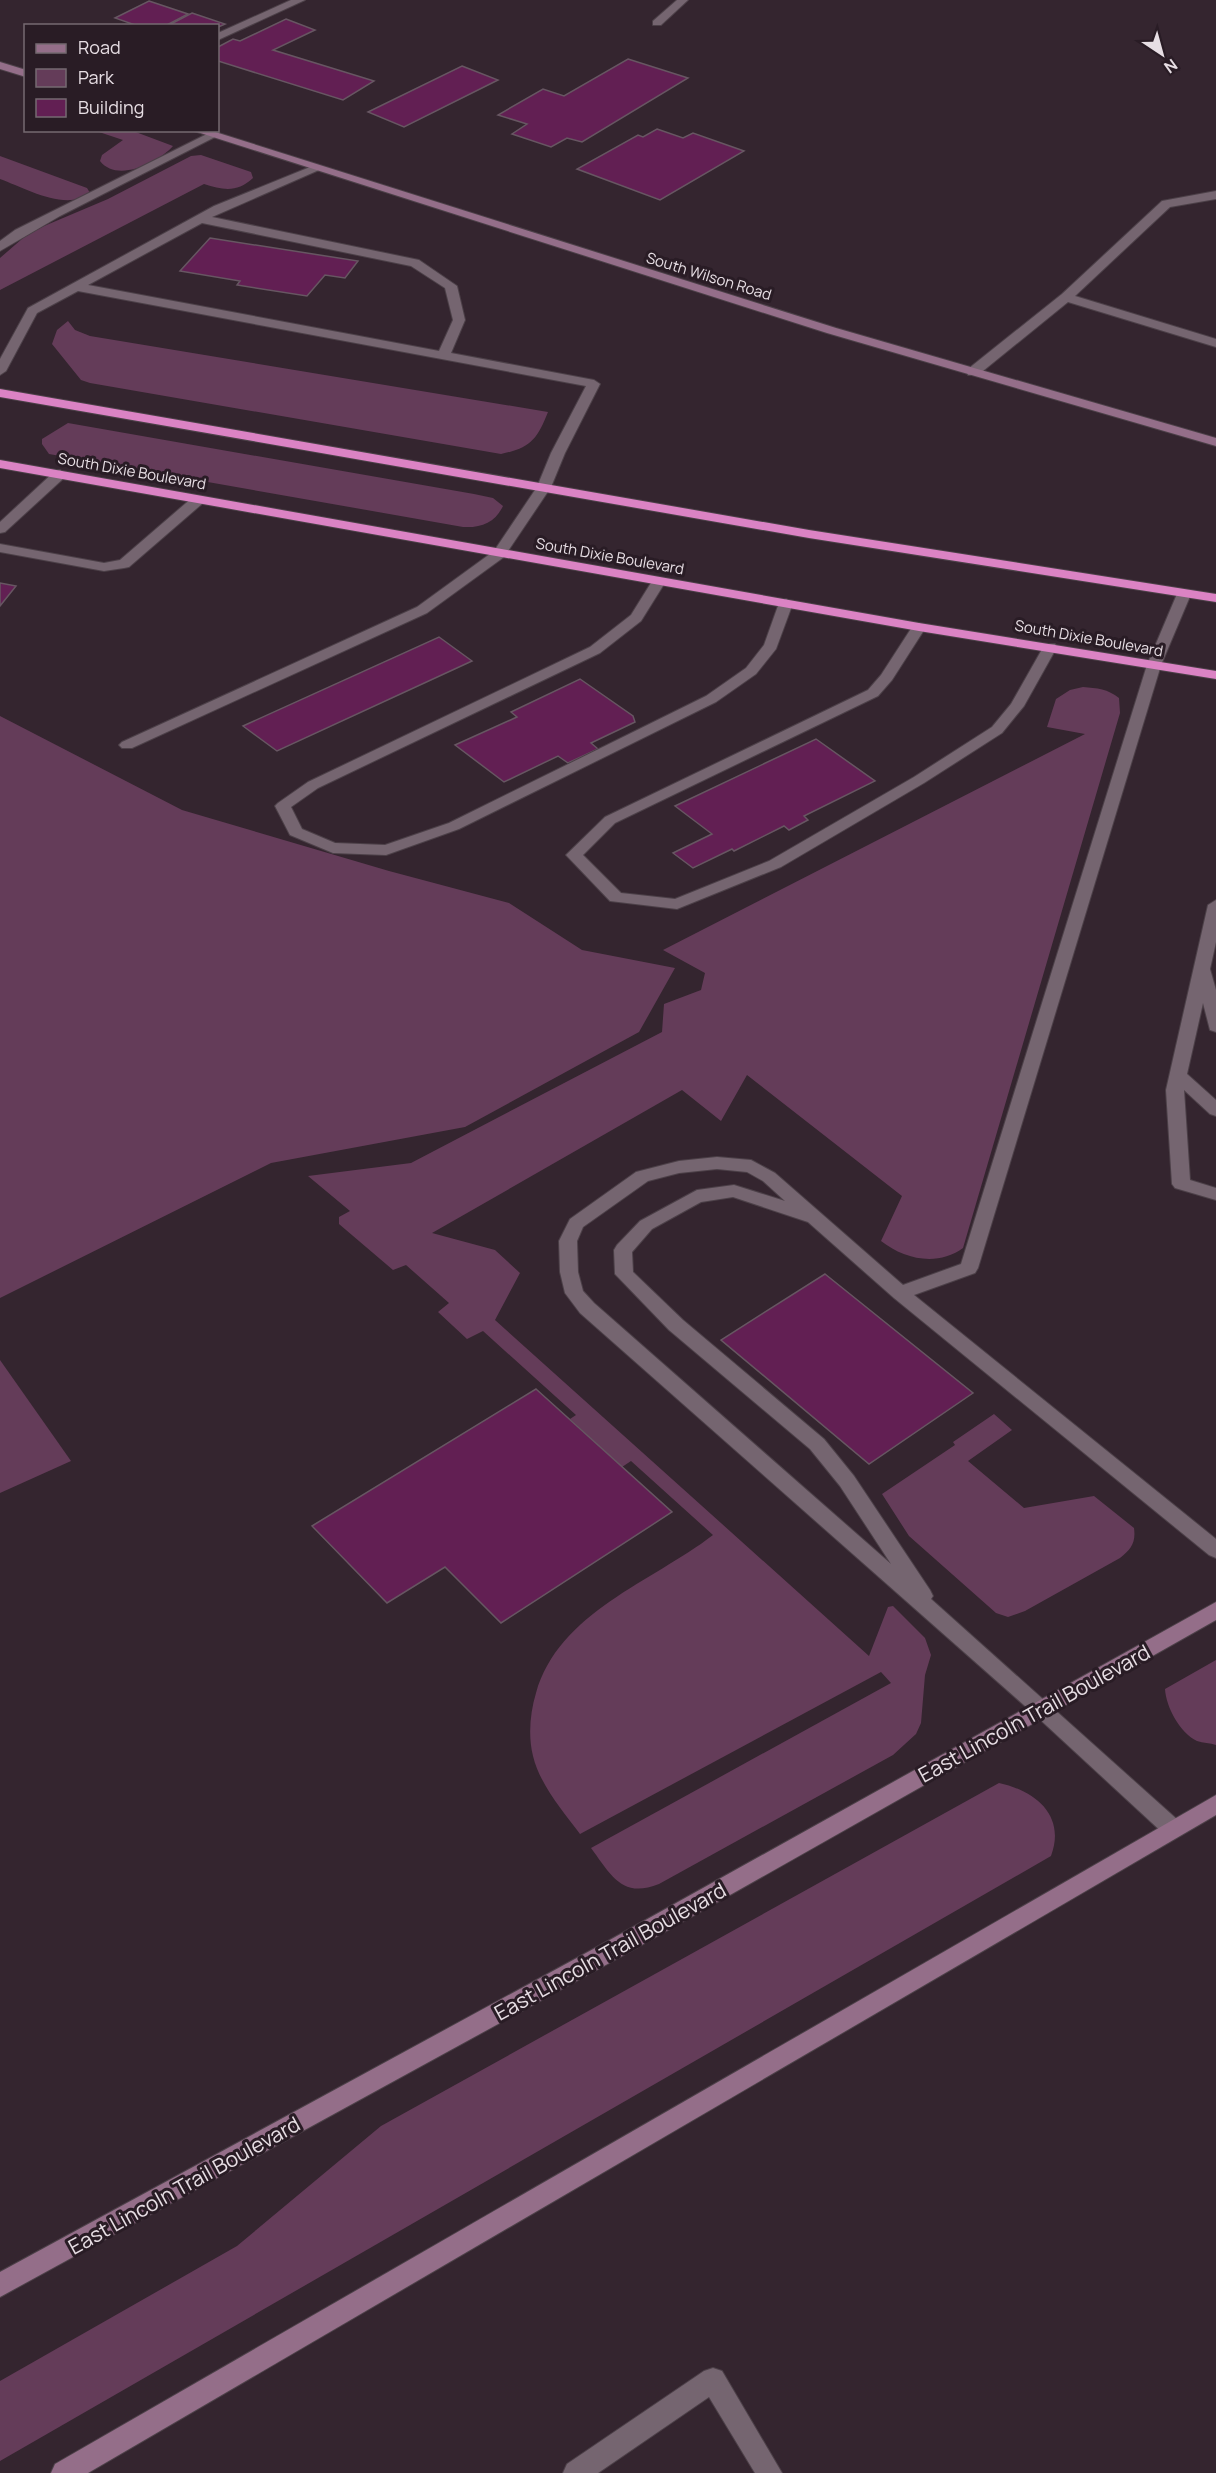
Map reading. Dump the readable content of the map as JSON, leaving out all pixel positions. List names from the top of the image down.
{
  "streets": {
    "highway": ["South Dixie Boulevard"],
    "street": ["South Wilson Road", "East Lincoln Trail Boulevard"]
  },
  "legend": ["Road", "Park", "Building"],
  "north": "bottom right"
}
